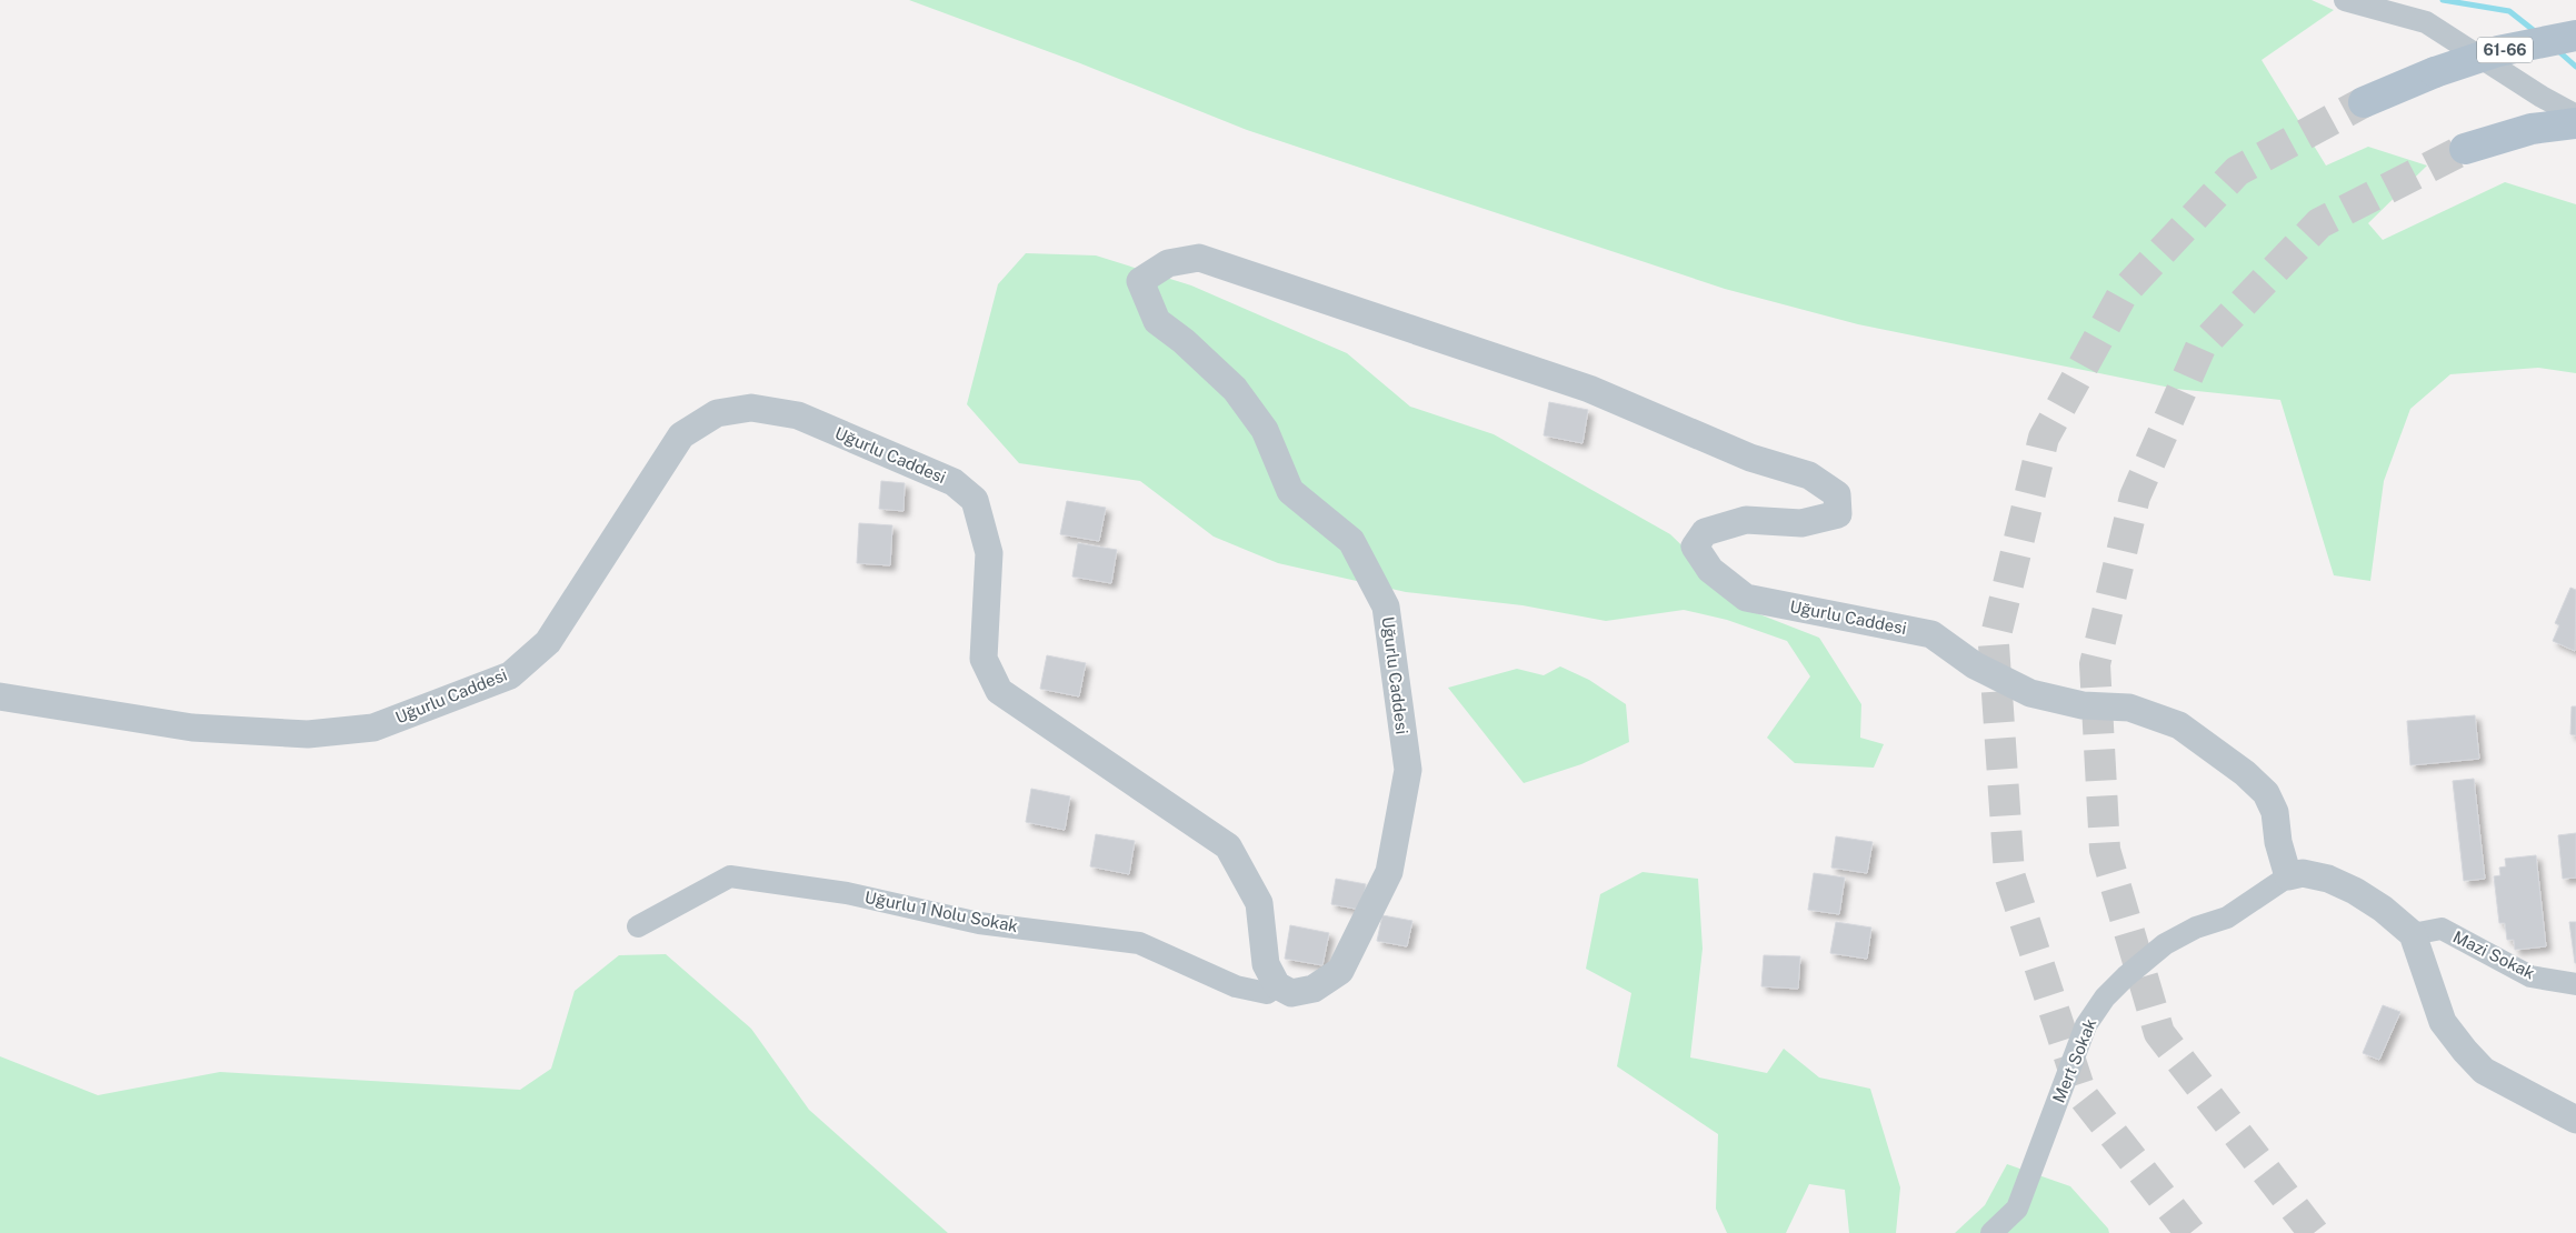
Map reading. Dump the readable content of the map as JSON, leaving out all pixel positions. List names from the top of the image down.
{
  "streets": {
    "main road": ["61-66"],
    "street": [
      "Uğurlu Caddesi",
      "Uğurlu 1 Nolu Sokak",
      "Mazi Sokak",
      "Mert Sokak"
    ]
  },
  "crossings": [
    ["Uğurlu Caddesi", "Uğurlu 1 Nolu Sokak"],
    ["Uğurlu Caddesi", "Mert Sokak"]
  ]
}
